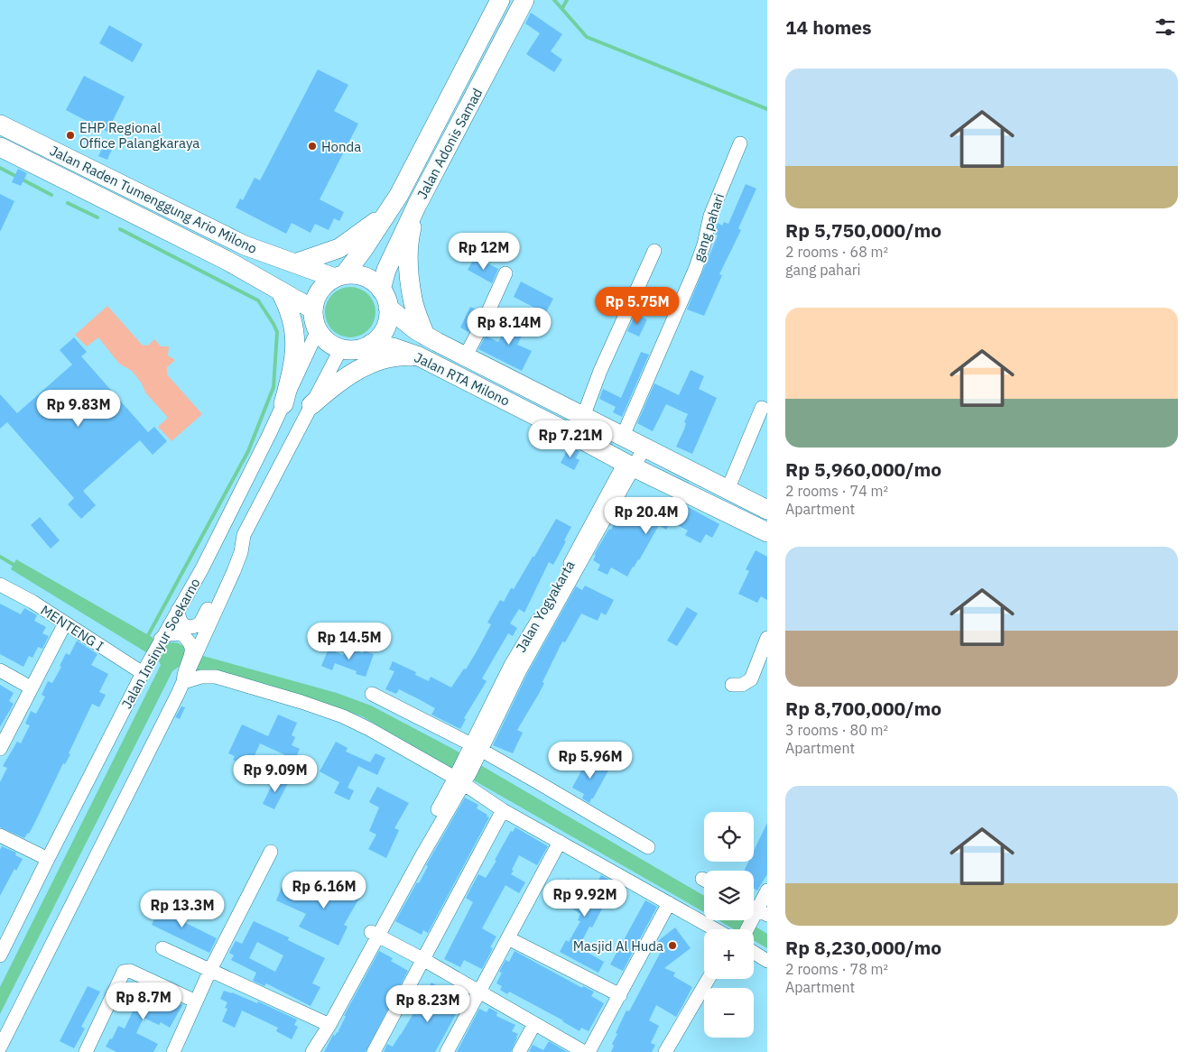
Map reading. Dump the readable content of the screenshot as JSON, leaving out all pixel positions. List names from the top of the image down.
{
  "streets": {
    "highway": ["Jalan Adonis Samad", "Jalan Raden Tumenggung Ario Milono", "Jalan RTA Milono"],
    "street": ["gang pahari", "MENTENG I", "Jalan Insinyur Soekarno"]
  },
  "crossings": [
    ["Jalan Adonis Samad", "Jalan Raden Tumenggung Ario Milono"],
    ["Jalan Adonis Samad", "Jalan RTA Milono"],
    ["Jalan Adonis Samad", "Jalan Insinyur Soekarno"],
    ["Jalan Raden Tumenggung Ario Milono", "Jalan RTA Milono"],
    ["Jalan Raden Tumenggung Ario Milono", "Jalan Insinyur Soekarno"],
    ["gang pahari", "Jalan RTA Milono"],
    ["Jalan RTA Milono", "Jalan Insinyur Soekarno"],
    ["MENTENG I", "Jalan Insinyur Soekarno"]
  ],
  "places": ["EHP Regional Office Palangkaraya", "Honda", "Masjid Al Huda"],
  "page": {
    "heading": "14 homes",
    "list": [
      {
        "name": "Rp 5,750,000/mo",
        "note": "2 rooms · 68 m² · gang pahari"
      },
      {
        "name": "Rp 5,960,000/mo",
        "note": "2 rooms · 74 m² · Apartment"
      },
      {
        "name": "Rp 8,700,000/mo",
        "note": "3 rooms · 80 m² · Apartment"
      },
      {
        "name": "Rp 8,230,000/mo",
        "note": "2 rooms · 78 m² · Apartment"
      }
    ],
    "price": [
      "Rp 12M",
      "Rp 5.75M",
      "Rp 8.14M",
      "Rp 9.83M",
      "Rp 7.21M",
      "Rp 20.4M",
      "Rp 14.5M",
      "Rp 5.96M",
      "Rp 9.09M",
      "Rp 6.16M",
      "Rp 9.92M",
      "Rp 13.3M",
      "Rp 8.7M",
      "Rp 8.23M"
    ],
    "map_buttons": ["+", "−"]
  }
}
